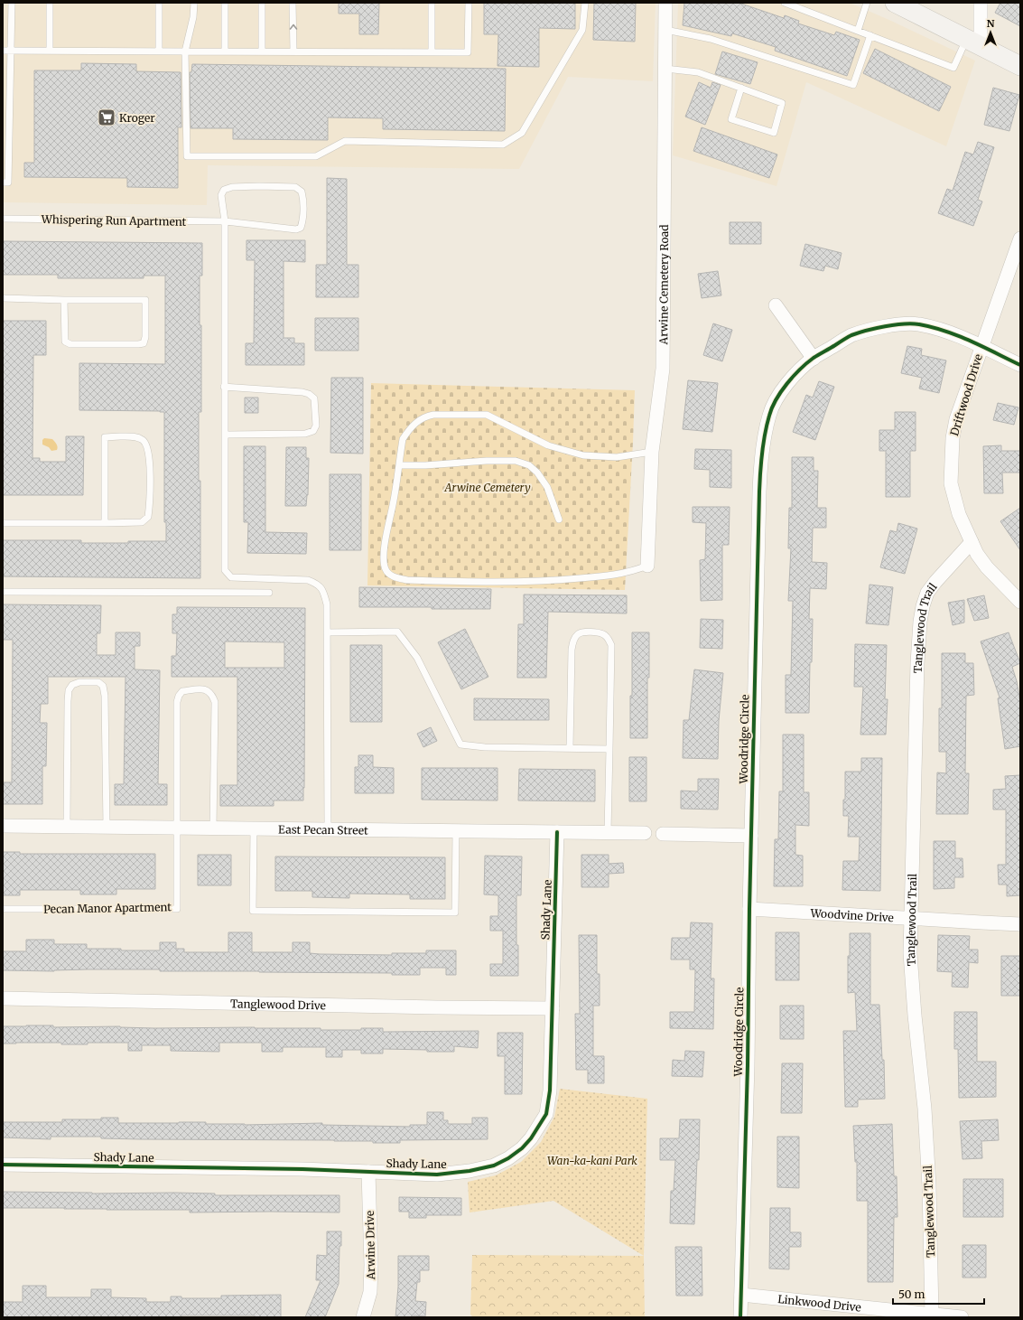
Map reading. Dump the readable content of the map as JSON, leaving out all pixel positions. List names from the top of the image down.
{
  "streets": {
    "street": [
      "Arwine Cemetery Road",
      "Driftwood Drive",
      "Tanglewood Trail",
      "Woodridge Circle",
      "East Pecan Street",
      "Shady Lane",
      "Woodvine Drive",
      "Tanglewood Drive",
      "Arwine Drive",
      "Linkwood Drive"
    ],
    "lane": ["Whispering Run Apartment", "Pecan Manor Apartment"]
  },
  "crossings": [
    ["Whispering Run Apartment", "East Pecan Street"],
    ["Driftwood Drive", "Tanglewood Trail"],
    ["Driftwood Drive", "Woodridge Circle"],
    ["Tanglewood Trail", "Woodvine Drive"],
    ["Tanglewood Trail", "Linkwood Drive"],
    ["Woodridge Circle", "Woodvine Drive"],
    ["Woodridge Circle", "Linkwood Drive"],
    ["East Pecan Street", "Pecan Manor Apartment"],
    ["East Pecan Street", "Shady Lane"],
    ["Shady Lane", "Tanglewood Drive"],
    ["Shady Lane", "Arwine Drive"]
  ],
  "parks": ["Arwine Cemetery", "Wan-ka-kani Park"],
  "places": {
    "supermarket": ["Kroger"]
  },
  "scale_bar": "50 m",
  "north": "top"
}
